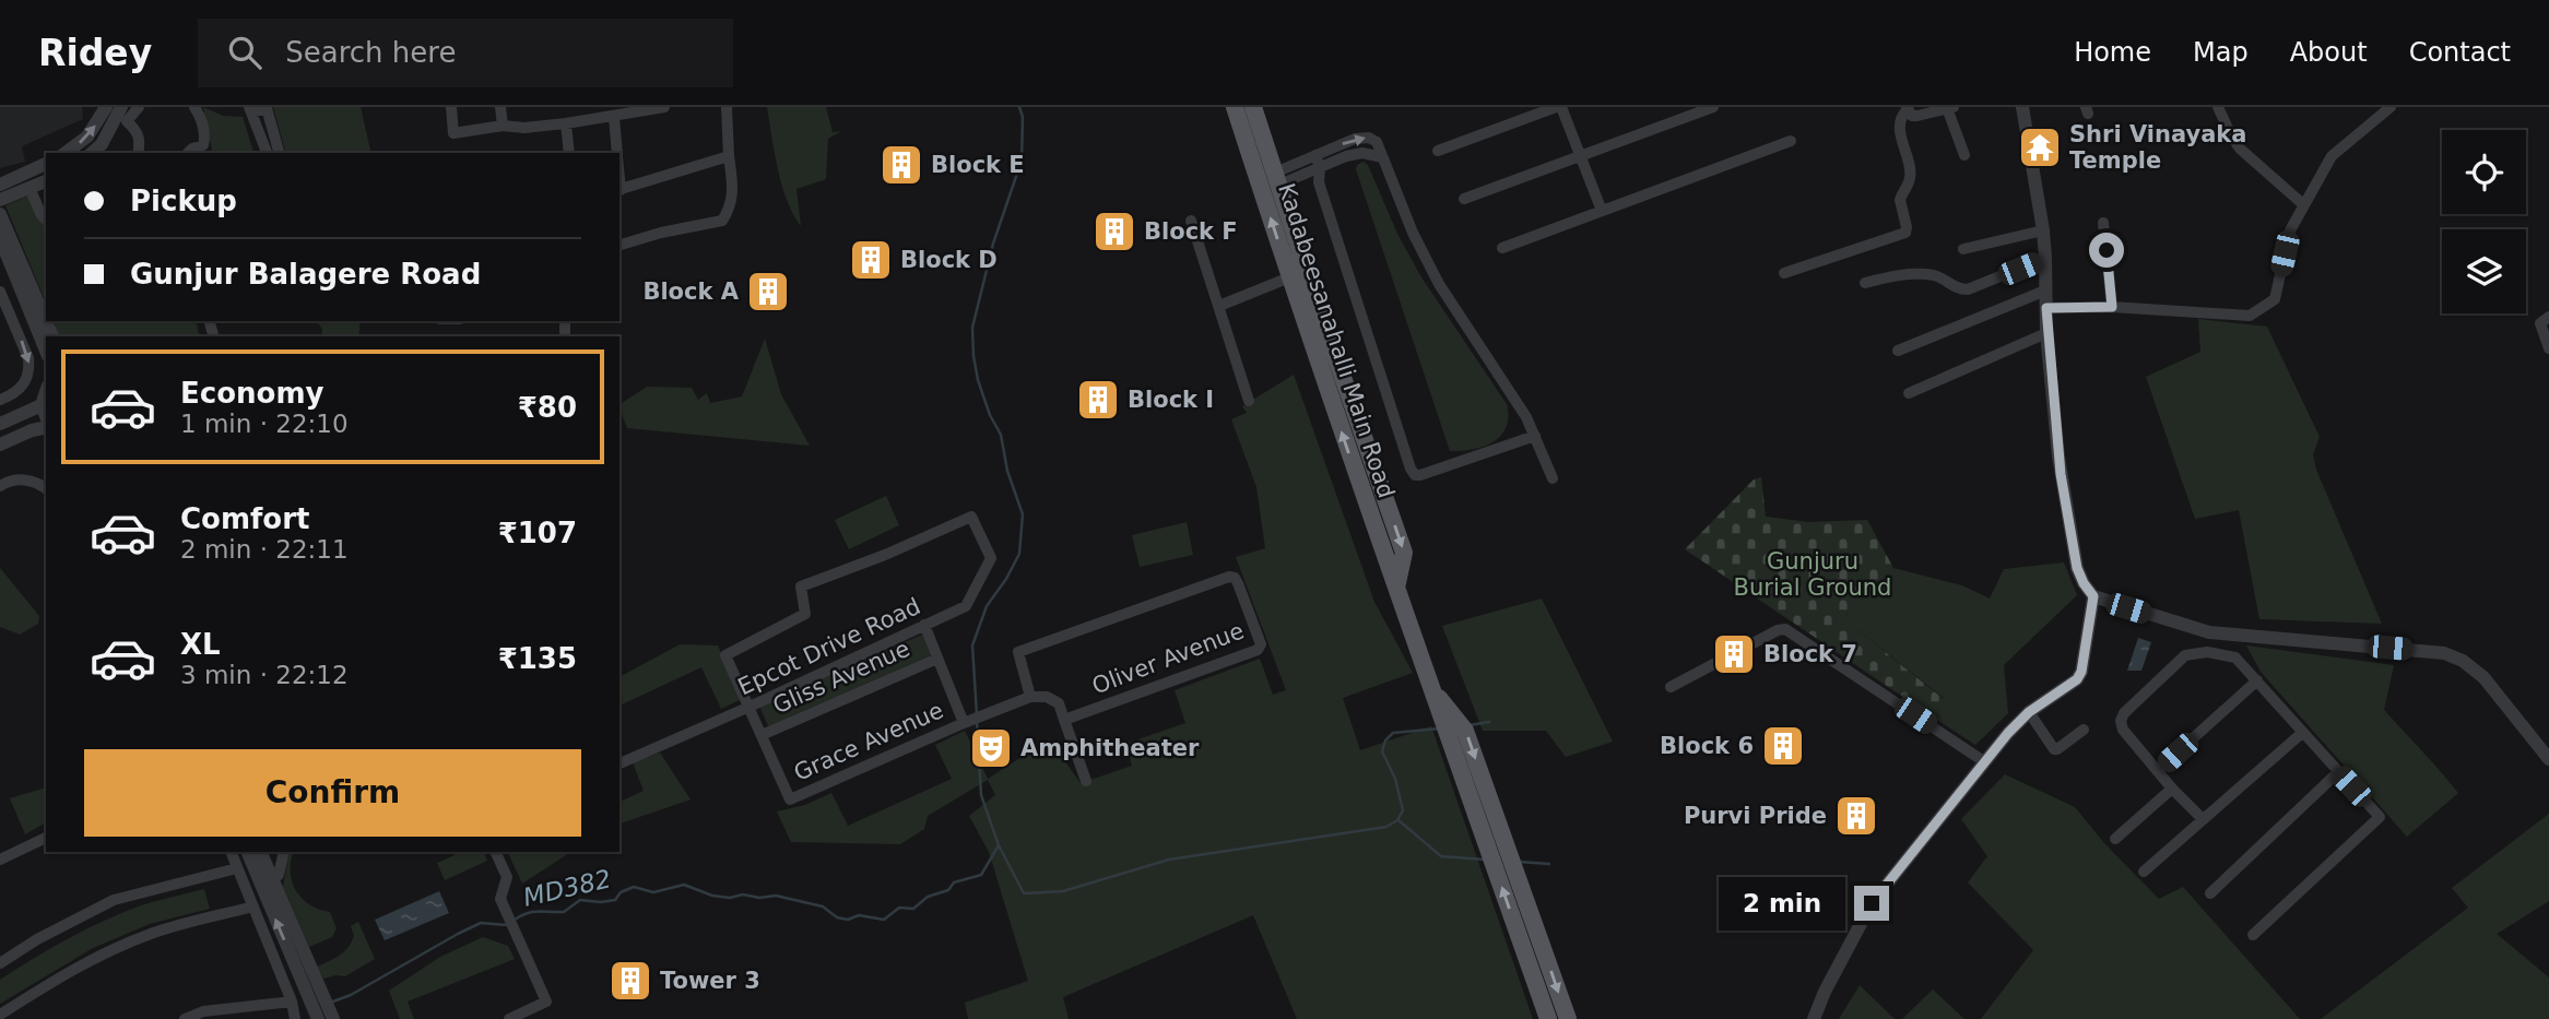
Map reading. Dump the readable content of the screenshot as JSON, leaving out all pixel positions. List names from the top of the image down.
{
  "streets": {
    "main road": ["Kadabeesanahalli Main Road"],
    "street": [
      "Epcot Drive Road",
      "Oliver Avenue",
      "Gliss Avenue",
      "Grace Avenue"
    ]
  },
  "crossings": [
    ["Oliver Avenue", "Grace Avenue"],
    ["Gliss Avenue", "Grace Avenue"]
  ],
  "water": ["MD382"],
  "parks": ["Gunjuru Burial Ground"],
  "places": {
    "temple": ["Shri Vinayaka Temple"],
    "building": [
      "Block E",
      "Block F",
      "Block D",
      "Block A",
      "Block I",
      "Block 7",
      "Block 6",
      "Purvi Pride",
      "Tower 3"
    ],
    "theatre": ["Amphitheater"]
  },
  "page": {
    "header": "Ridey",
    "search": "Search here",
    "nav": [
      "Home",
      "Map",
      "About",
      "Contact"
    ],
    "banner": ["Pickup", "Gunjur Balagere Road"],
    "list": [
      {
        "name": "Economy",
        "note": "1 min · 22:10",
        "value": "₹80"
      },
      {
        "name": "Comfort",
        "note": "2 min · 22:11",
        "value": "₹107"
      },
      {
        "name": "XL",
        "note": "3 min · 22:12",
        "value": "₹135"
      }
    ],
    "buttons": "Confirm",
    "bubble": "2 min"
  }
}
